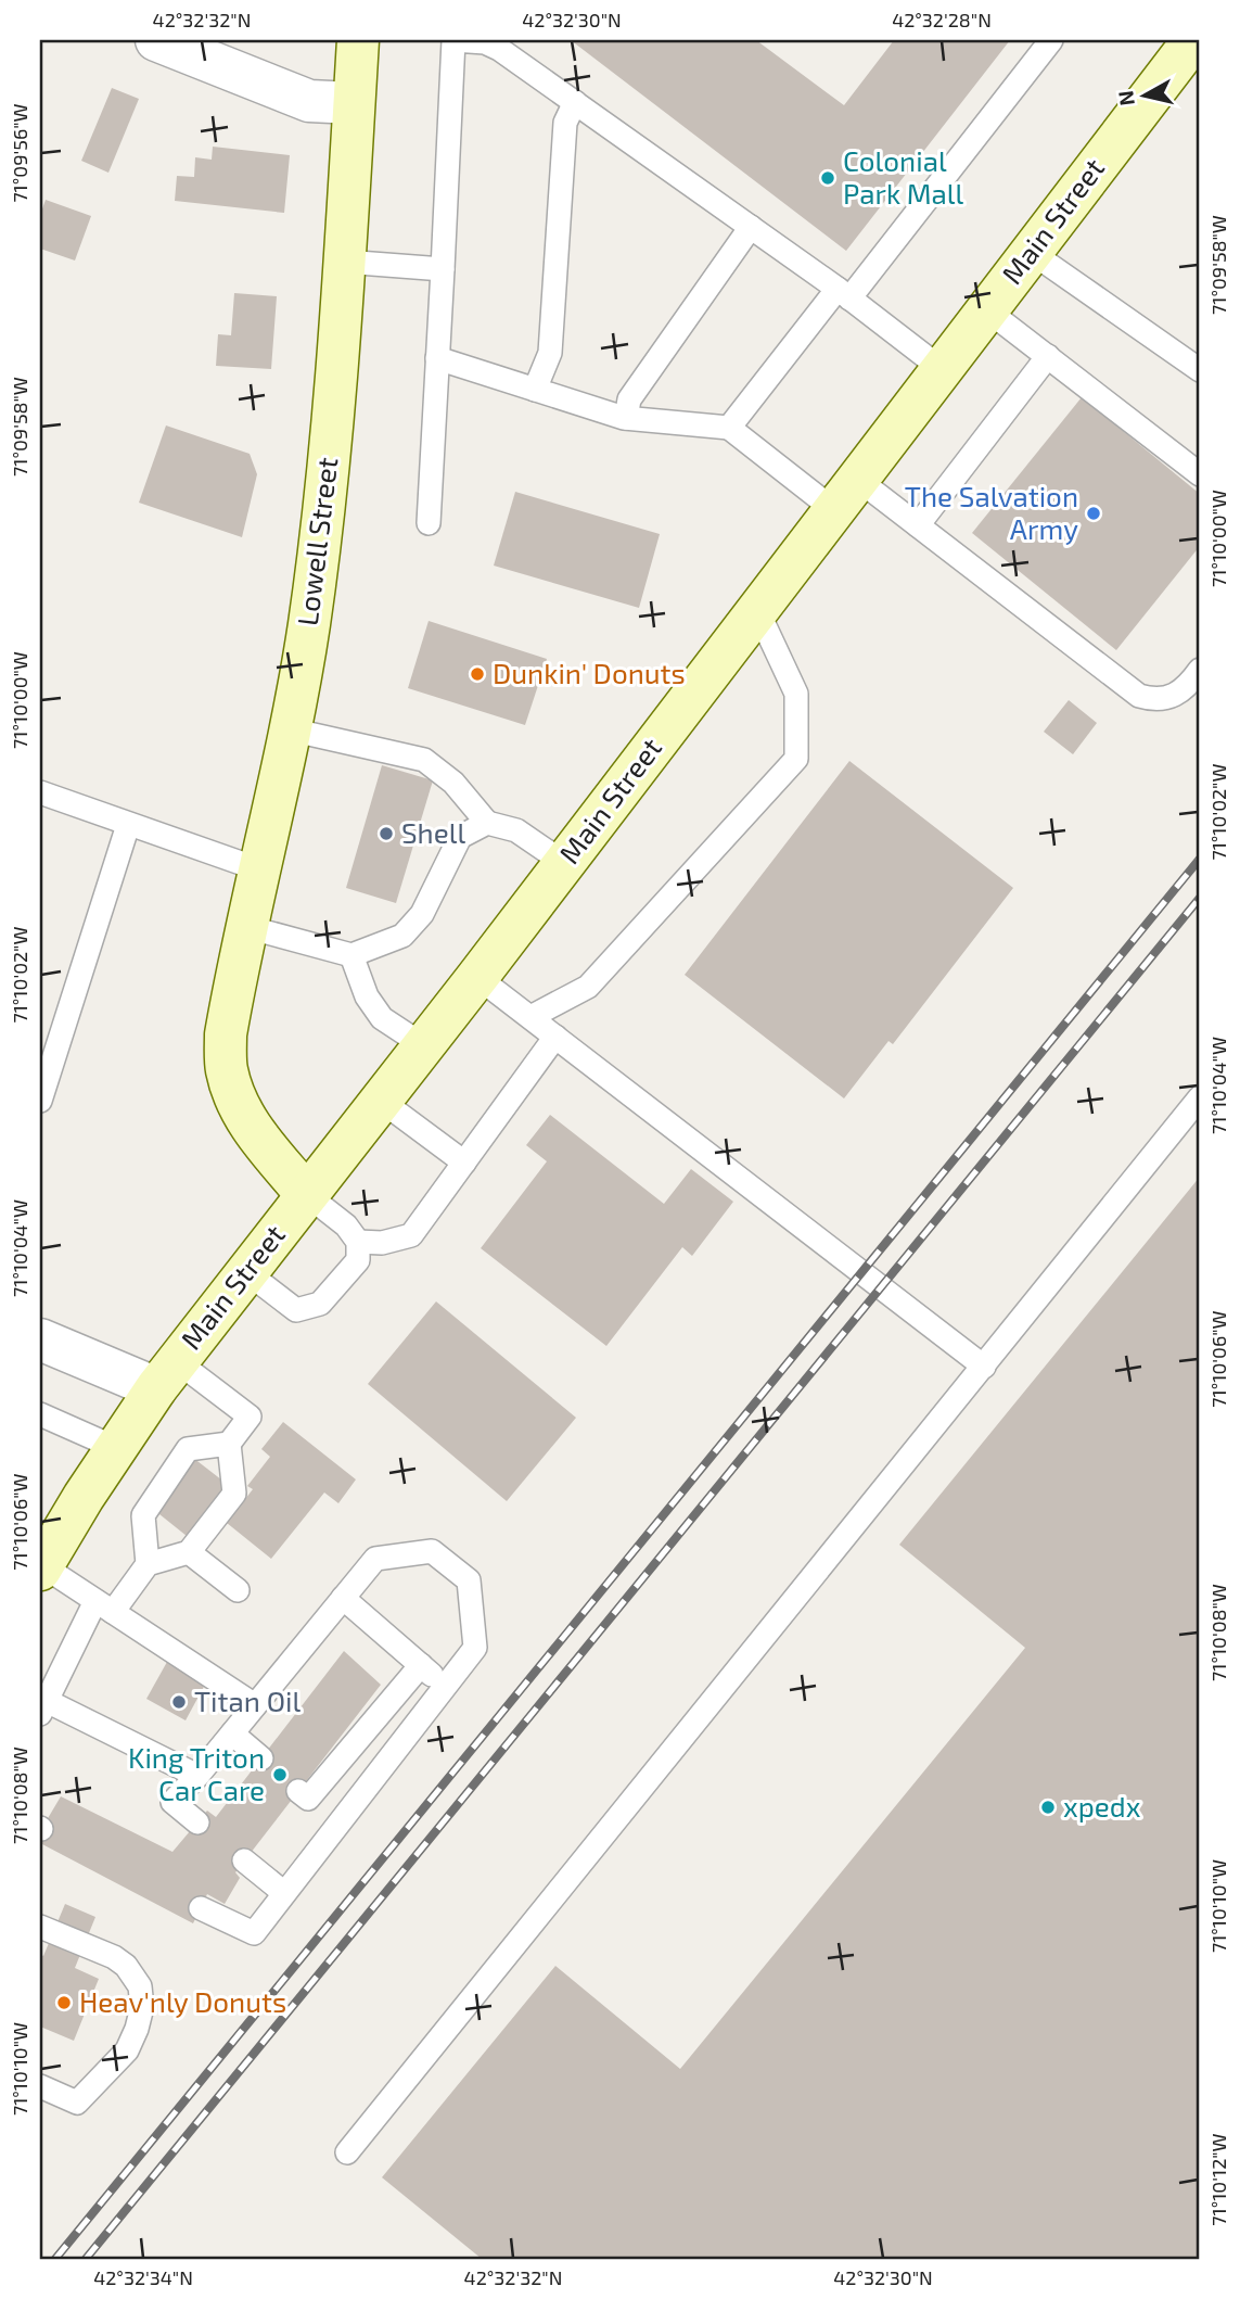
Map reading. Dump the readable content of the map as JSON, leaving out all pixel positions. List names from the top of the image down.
{
  "streets": {
    "main road": ["Main Street", "Lowell Street"]
  },
  "crossings": [
    ["Main Street", "Lowell Street"]
  ],
  "places": [
    "Colonial Park Mall",
    "The Salvation Army",
    "Dunkin' Donuts",
    "Shell",
    "Titan Oil",
    "King Triton Car Care",
    "xpedx",
    "Heav'nly Donuts"
  ],
  "north": "left",
  "coordinates": [
    "42°32'32\"N",
    "42°32'30\"N",
    "42°32'28\"N",
    "71°09'56\"W",
    "71°09'58\"W",
    "71°10'00\"W",
    "71°10'02\"W",
    "71°10'04\"W",
    "71°10'06\"W",
    "71°10'08\"W",
    "71°10'10\"W",
    "71°10'12\"W",
    "42°32'34\"N"
  ]
}
